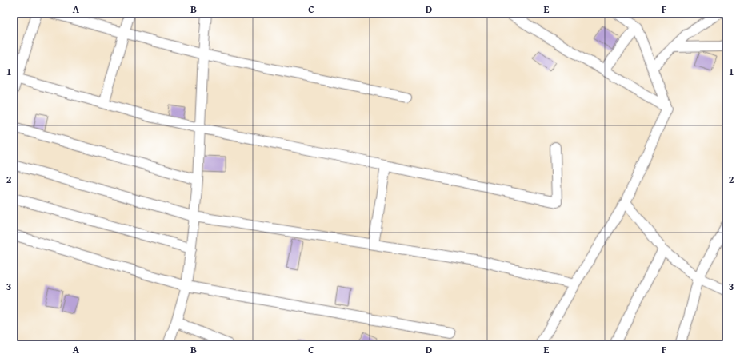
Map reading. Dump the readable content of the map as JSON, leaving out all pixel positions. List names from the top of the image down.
{
  "grid": {
    "columns": [
      "A",
      "B",
      "C",
      "D",
      "E",
      "F"
    ],
    "rows": ["1", "2", "3"]
  }
}
